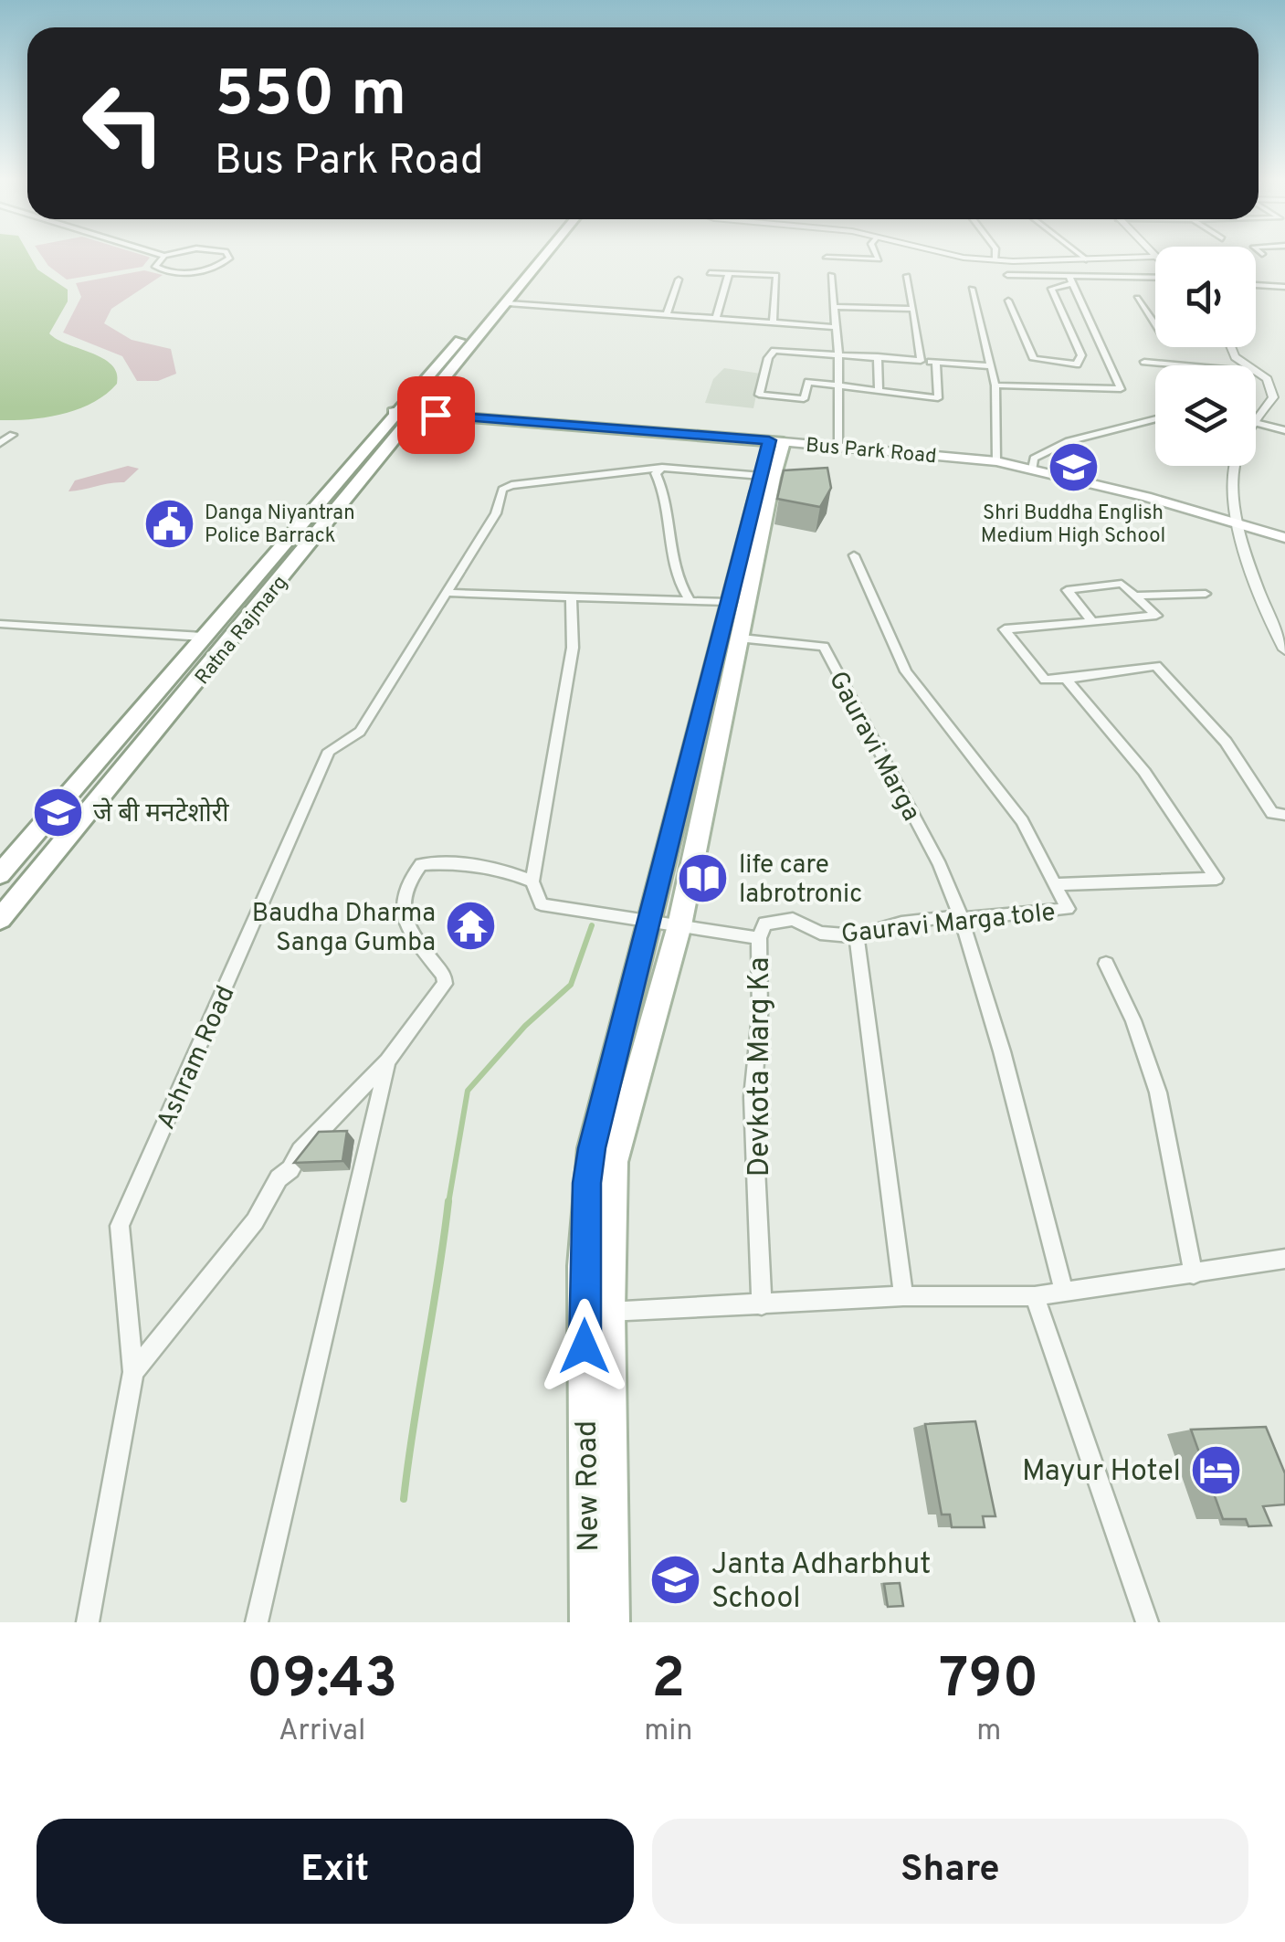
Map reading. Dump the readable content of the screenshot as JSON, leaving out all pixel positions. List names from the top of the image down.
{
  "streets": {
    "main road": ["Bus Park Road", "Ratna Rajmarg", "New Road"],
    "street": [
      "Gauravi Marga",
      "Gauravi Marga tole",
      "Ashram Road",
      "Devkota Marg Ka"
    ]
  },
  "crossings": [
    ["Bus Park Road", "Ratna Rajmarg"],
    ["Bus Park Road", "New Road"],
    ["Gauravi Marga", "Gauravi Marga tole"],
    ["Gauravi Marga tole", "Devkota Marg Ka"],
    ["Ashram Road", "New Road"]
  ],
  "places": {
    "school or university": ["Shri Buddha English Medium High School", "जे बी मनटेशोरी", "Janta Adharbhut School"],
    "public building": ["Danga Niyantran Police Barrack"],
    "library": ["life care labrotronic"],
    "temple": ["Baudha Dharma Sanga Gumba"],
    "hotel": ["Mayur Hotel"]
  },
  "page": {
    "turn": ["550 m", "Bus Park Road"],
    "eta": [
      "09:43",
      "Arrival",
      "2",
      "min",
      "790",
      "m"
    ],
    "buttons": ["Exit", "Share"]
  }
}
